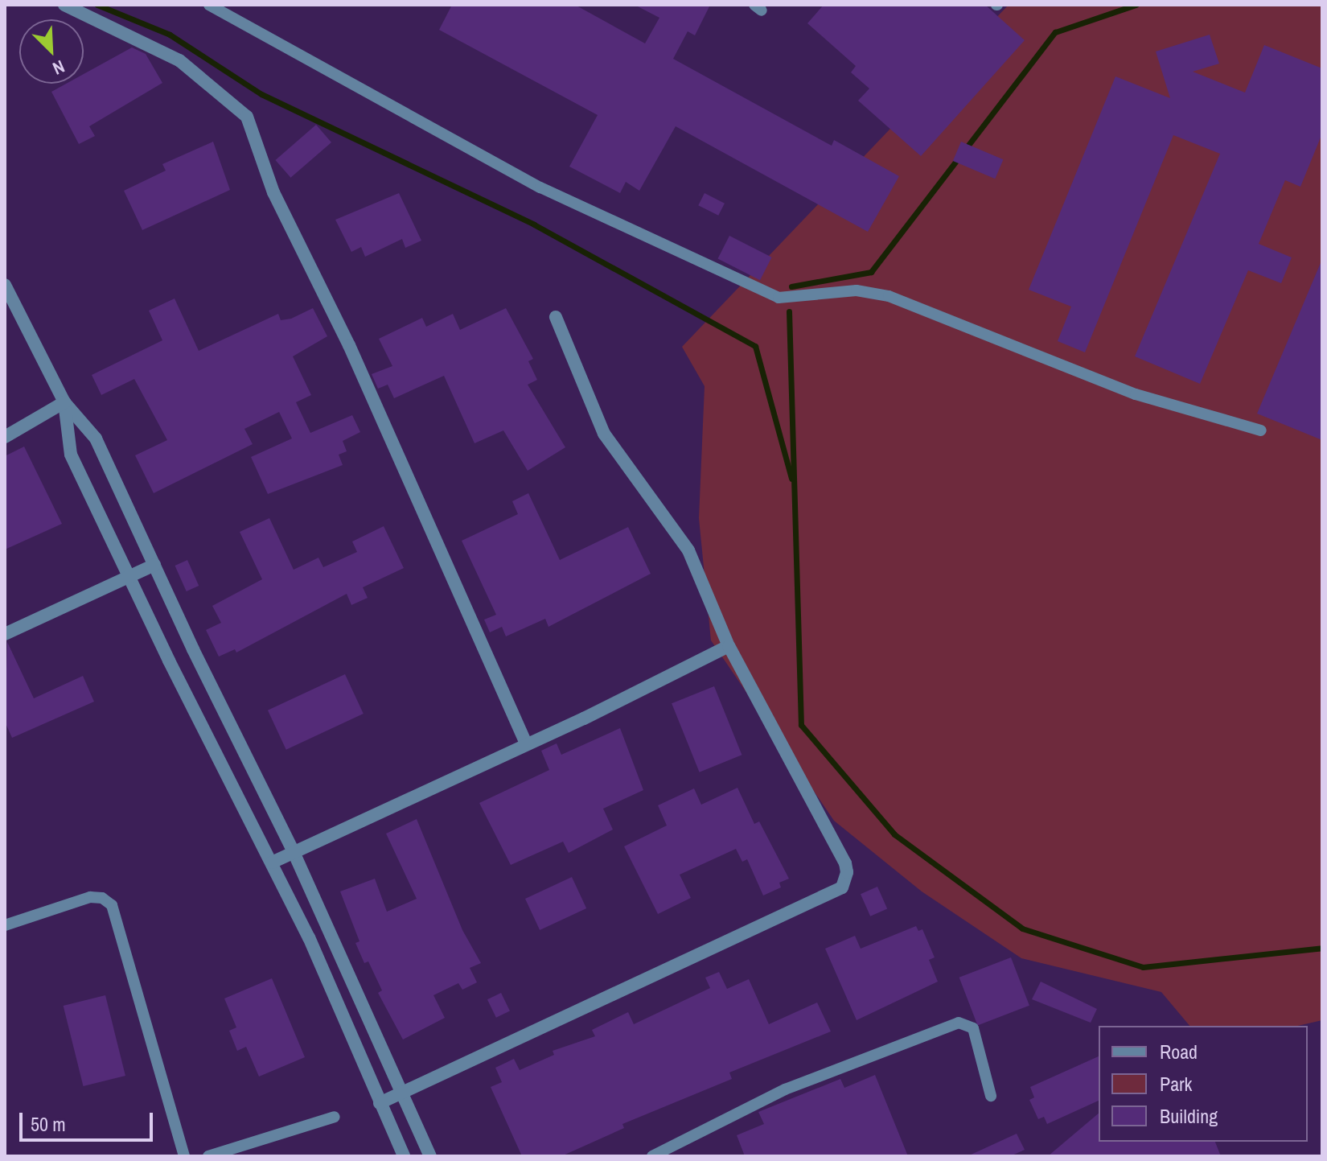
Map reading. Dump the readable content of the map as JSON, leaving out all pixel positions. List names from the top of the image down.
{
  "legend": ["Road", "Park", "Building"],
  "scale_bar": "50 m",
  "north": "bottom right"
}
